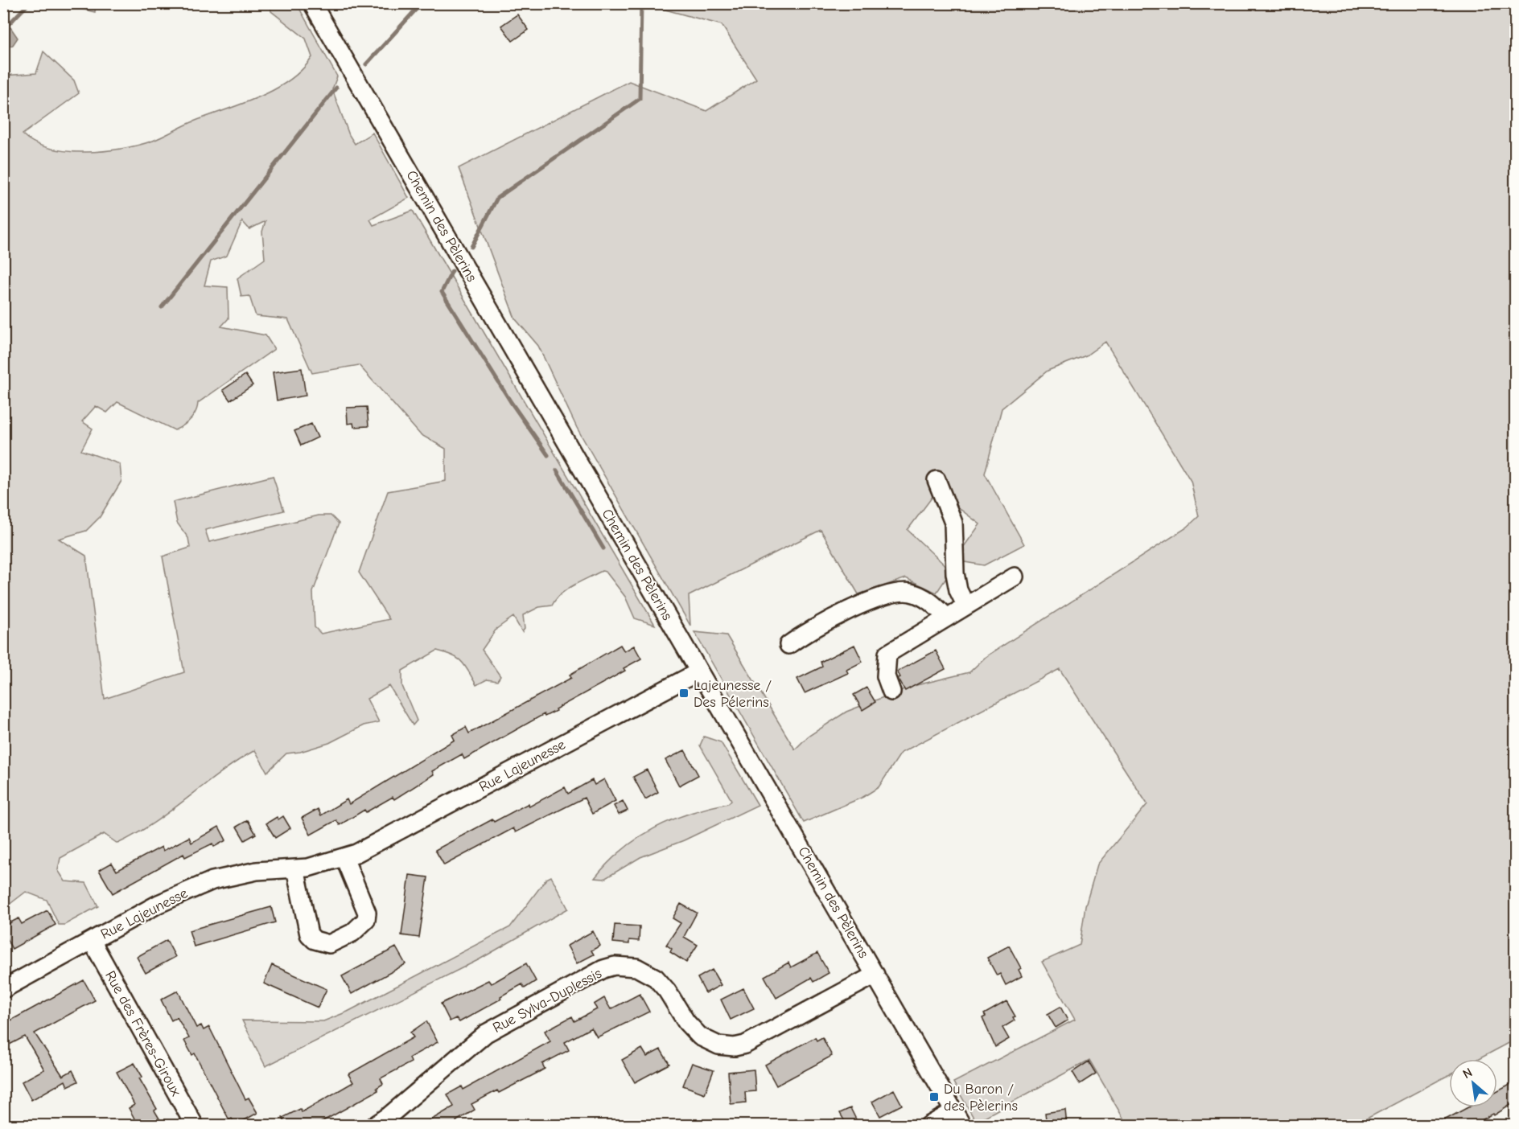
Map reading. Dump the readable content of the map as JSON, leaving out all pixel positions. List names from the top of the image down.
{
  "streets": {
    "street": [
      "Chemin des Pèlerins",
      "Rue Lajeunesse",
      "Rue Sylva-Duplessis",
      "Rue des Frères-Giroux"
    ]
  },
  "crossings": [
    ["Chemin des Pèlerins", "Rue Lajeunesse"],
    ["Chemin des Pèlerins", "Rue Sylva-Duplessis"],
    ["Rue Lajeunesse", "Rue des Frères-Giroux"]
  ],
  "places": {
    "transit": ["Lajeunesse / Des Pélerins", "Du Baron / des Pèlerins"]
  },
  "north": "top left"
}
